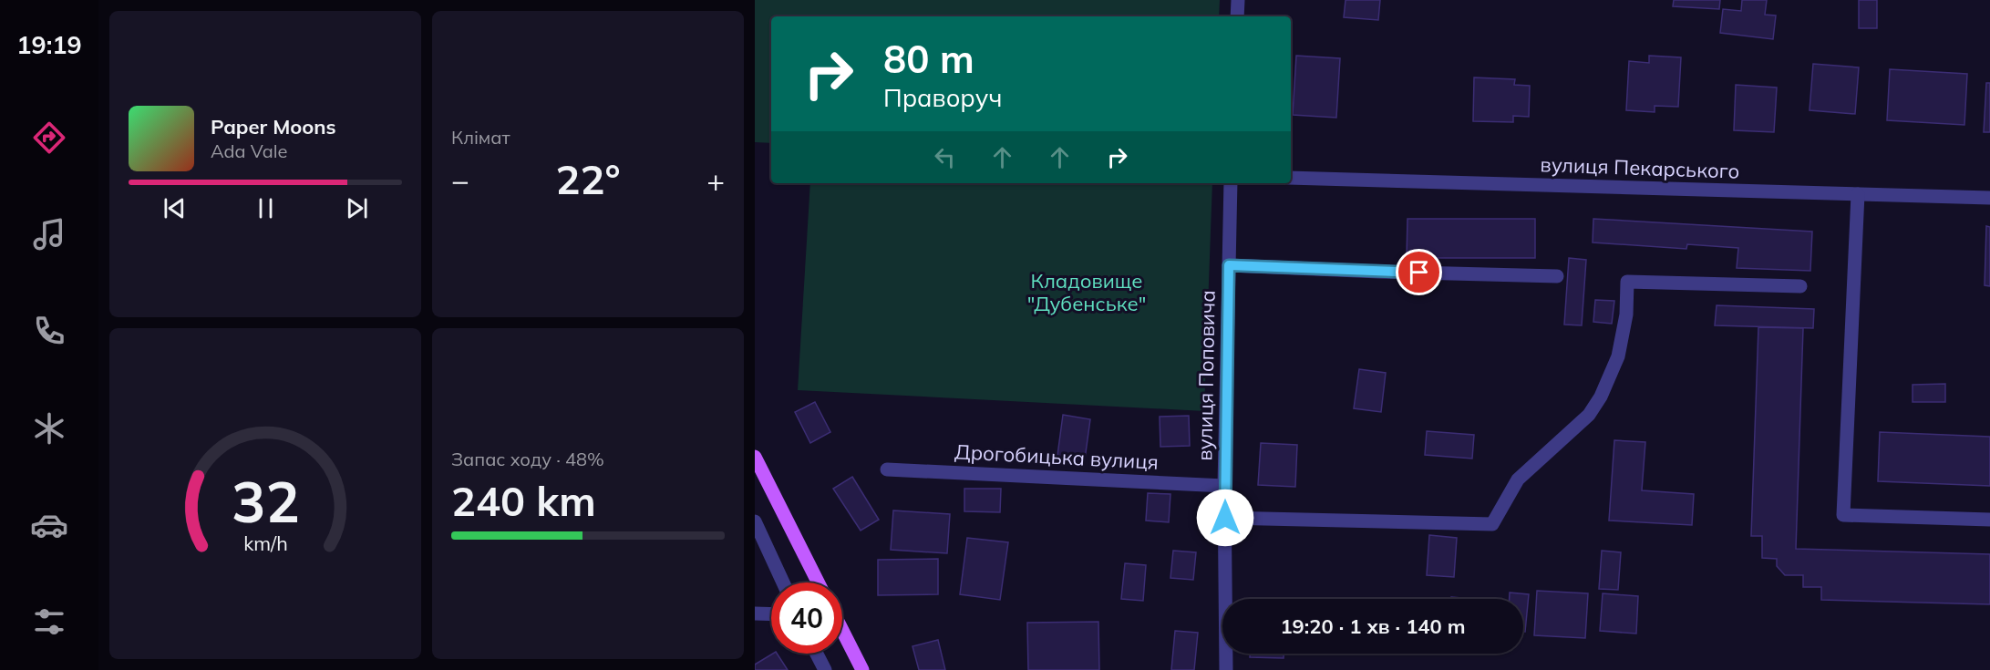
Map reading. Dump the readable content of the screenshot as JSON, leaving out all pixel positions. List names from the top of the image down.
{
  "streets": {
    "street": ["вулиця Пекарського", "вулиця Поповича", "Дрогобицька вулиця"]
  },
  "crossings": [
    ["вулиця Поповича", "Дрогобицька вулиця"]
  ],
  "parks": ["Кладовище \"Дубенське\""],
  "page": {
    "tabs": "19:19",
    "tile": [
      "Клімат",
      ["Запас ходу · 48%", "240 km"]
    ],
    "turn": ["80 m", "Праворуч"],
    "song": ["Paper Moons", "Ada Vale"],
    "heat": ["−", "22°", "+"],
    "limit": "40",
    "trip": "19:20 · 1 хв · 140 m",
    "gauge": ["32", "km/h"]
  }
}
